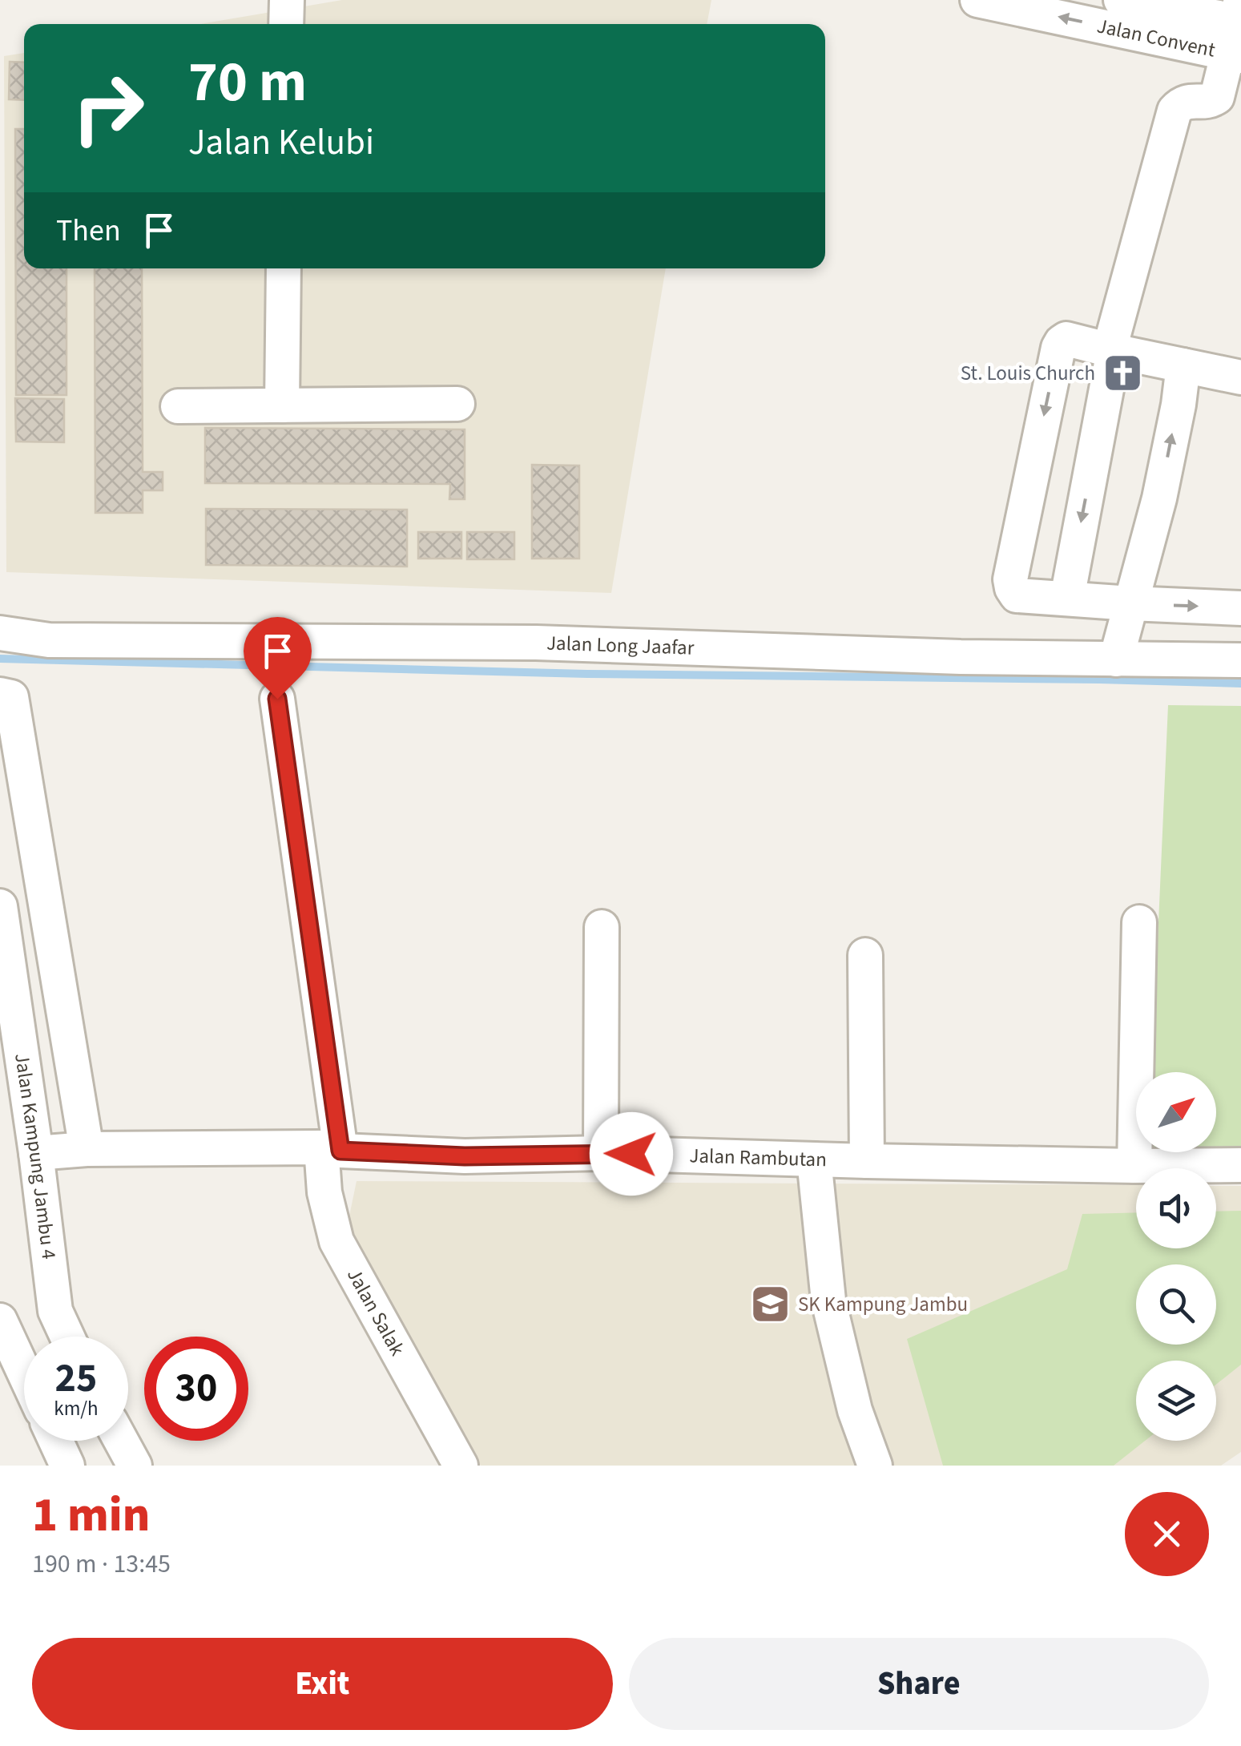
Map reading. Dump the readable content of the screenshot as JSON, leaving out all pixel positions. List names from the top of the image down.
{
  "streets": {
    "street": [
      "Jalan Convent",
      "Jalan Long Jaafar",
      "Jalan Kampung Jambu 4",
      "Jalan Rambutan",
      "Jalan Salak"
    ]
  },
  "crossings": [
    ["Jalan Kampung Jambu 4", "Jalan Rambutan"],
    ["Jalan Rambutan", "Jalan Salak"]
  ],
  "places": {
    "church": ["St. Louis Church"],
    "school or university": ["SK Kampung Jambu"]
  },
  "north": "top right",
  "page": {
    "turn": ["70 m", "Jalan Kelubi"],
    "then": "Then",
    "speed": "25 km/h",
    "limit": "30",
    "heading": ["1 min", "190 m · 13:45"],
    "buttons": ["Exit", "Share"]
  }
}
